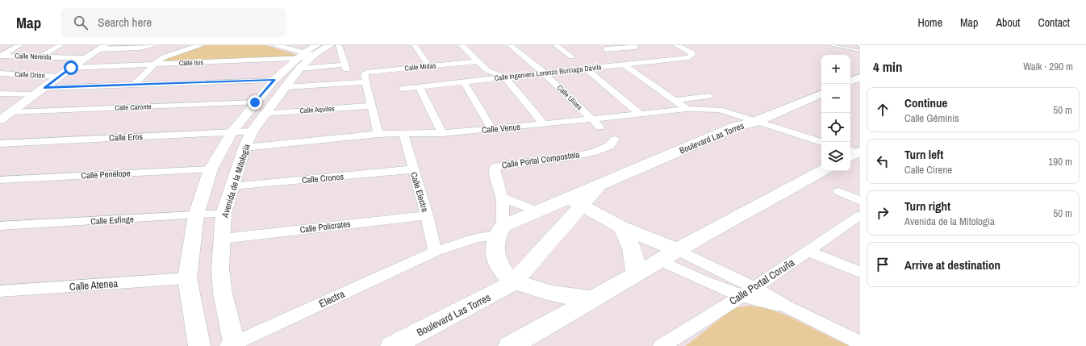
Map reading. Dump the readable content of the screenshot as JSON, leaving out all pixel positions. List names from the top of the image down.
{
  "streets": {
    "main road": ["Boulevard Las Torres"],
    "street": [
      "Calle Nereida",
      "Calle Isis",
      "Calle Midas",
      "Calle Ingeniero Lorenzo Burciaga Dávila",
      "Calle Orión",
      "Calle Ulises",
      "Calle Caronte",
      "Calle Aquiles",
      "Calle Venus",
      "Calle Eros",
      "Calle Portal Compostela",
      "Calle Penélope",
      "Calle Cronos",
      "Avenida de la Mitología",
      "Calle Electra",
      "Calle Esfinge",
      "Calle Policrates",
      "Calle Portal Coruña",
      "Calle Atenea",
      "Electra"
    ]
  },
  "crossings": [
    ["Calle Isis", "Avenida de la Mitología"],
    ["Calle Midas", "Avenida de la Mitología"],
    ["Calle Ingeniero Lorenzo Burciaga Dávila", "Calle Ulises"],
    ["Calle Ulises", "Calle Venus"],
    ["Calle Caronte", "Avenida de la Mitología"],
    ["Calle Aquiles", "Avenida de la Mitología"],
    ["Calle Venus", "Boulevard Las Torres"],
    ["Calle Venus", "Avenida de la Mitología"],
    ["Calle Venus", "Calle Electra"],
    ["Calle Eros", "Avenida de la Mitología"],
    ["Boulevard Las Torres", "Calle Portal Compostela"],
    ["Boulevard Las Torres", "Electra"],
    ["Calle Portal Compostela", "Electra"],
    ["Calle Penélope", "Avenida de la Mitología"],
    ["Calle Cronos", "Avenida de la Mitología"],
    ["Calle Cronos", "Calle Electra"],
    ["Avenida de la Mitología", "Calle Esfinge"],
    ["Avenida de la Mitología", "Calle Policrates"],
    ["Avenida de la Mitología", "Calle Atenea"],
    ["Avenida de la Mitología", "Electra"],
    ["Calle Electra", "Calle Policrates"],
    ["Calle Electra", "Electra"]
  ],
  "page": {
    "header": "Map",
    "search": "Search here",
    "nav": [
      "Home",
      "Map",
      "About",
      "Contact"
    ],
    "heading": ["4 min", "Walk · 290 m"],
    "map_buttons": ["+", "−"],
    "list": [
      ["Continue", "Calle Géminis", "50 m"],
      ["Turn left", "Calle Cirene", "190 m"],
      ["Turn right", "Avenida de la Mitología", "50 m"],
      "Arrive at destination"
    ]
  }
}
